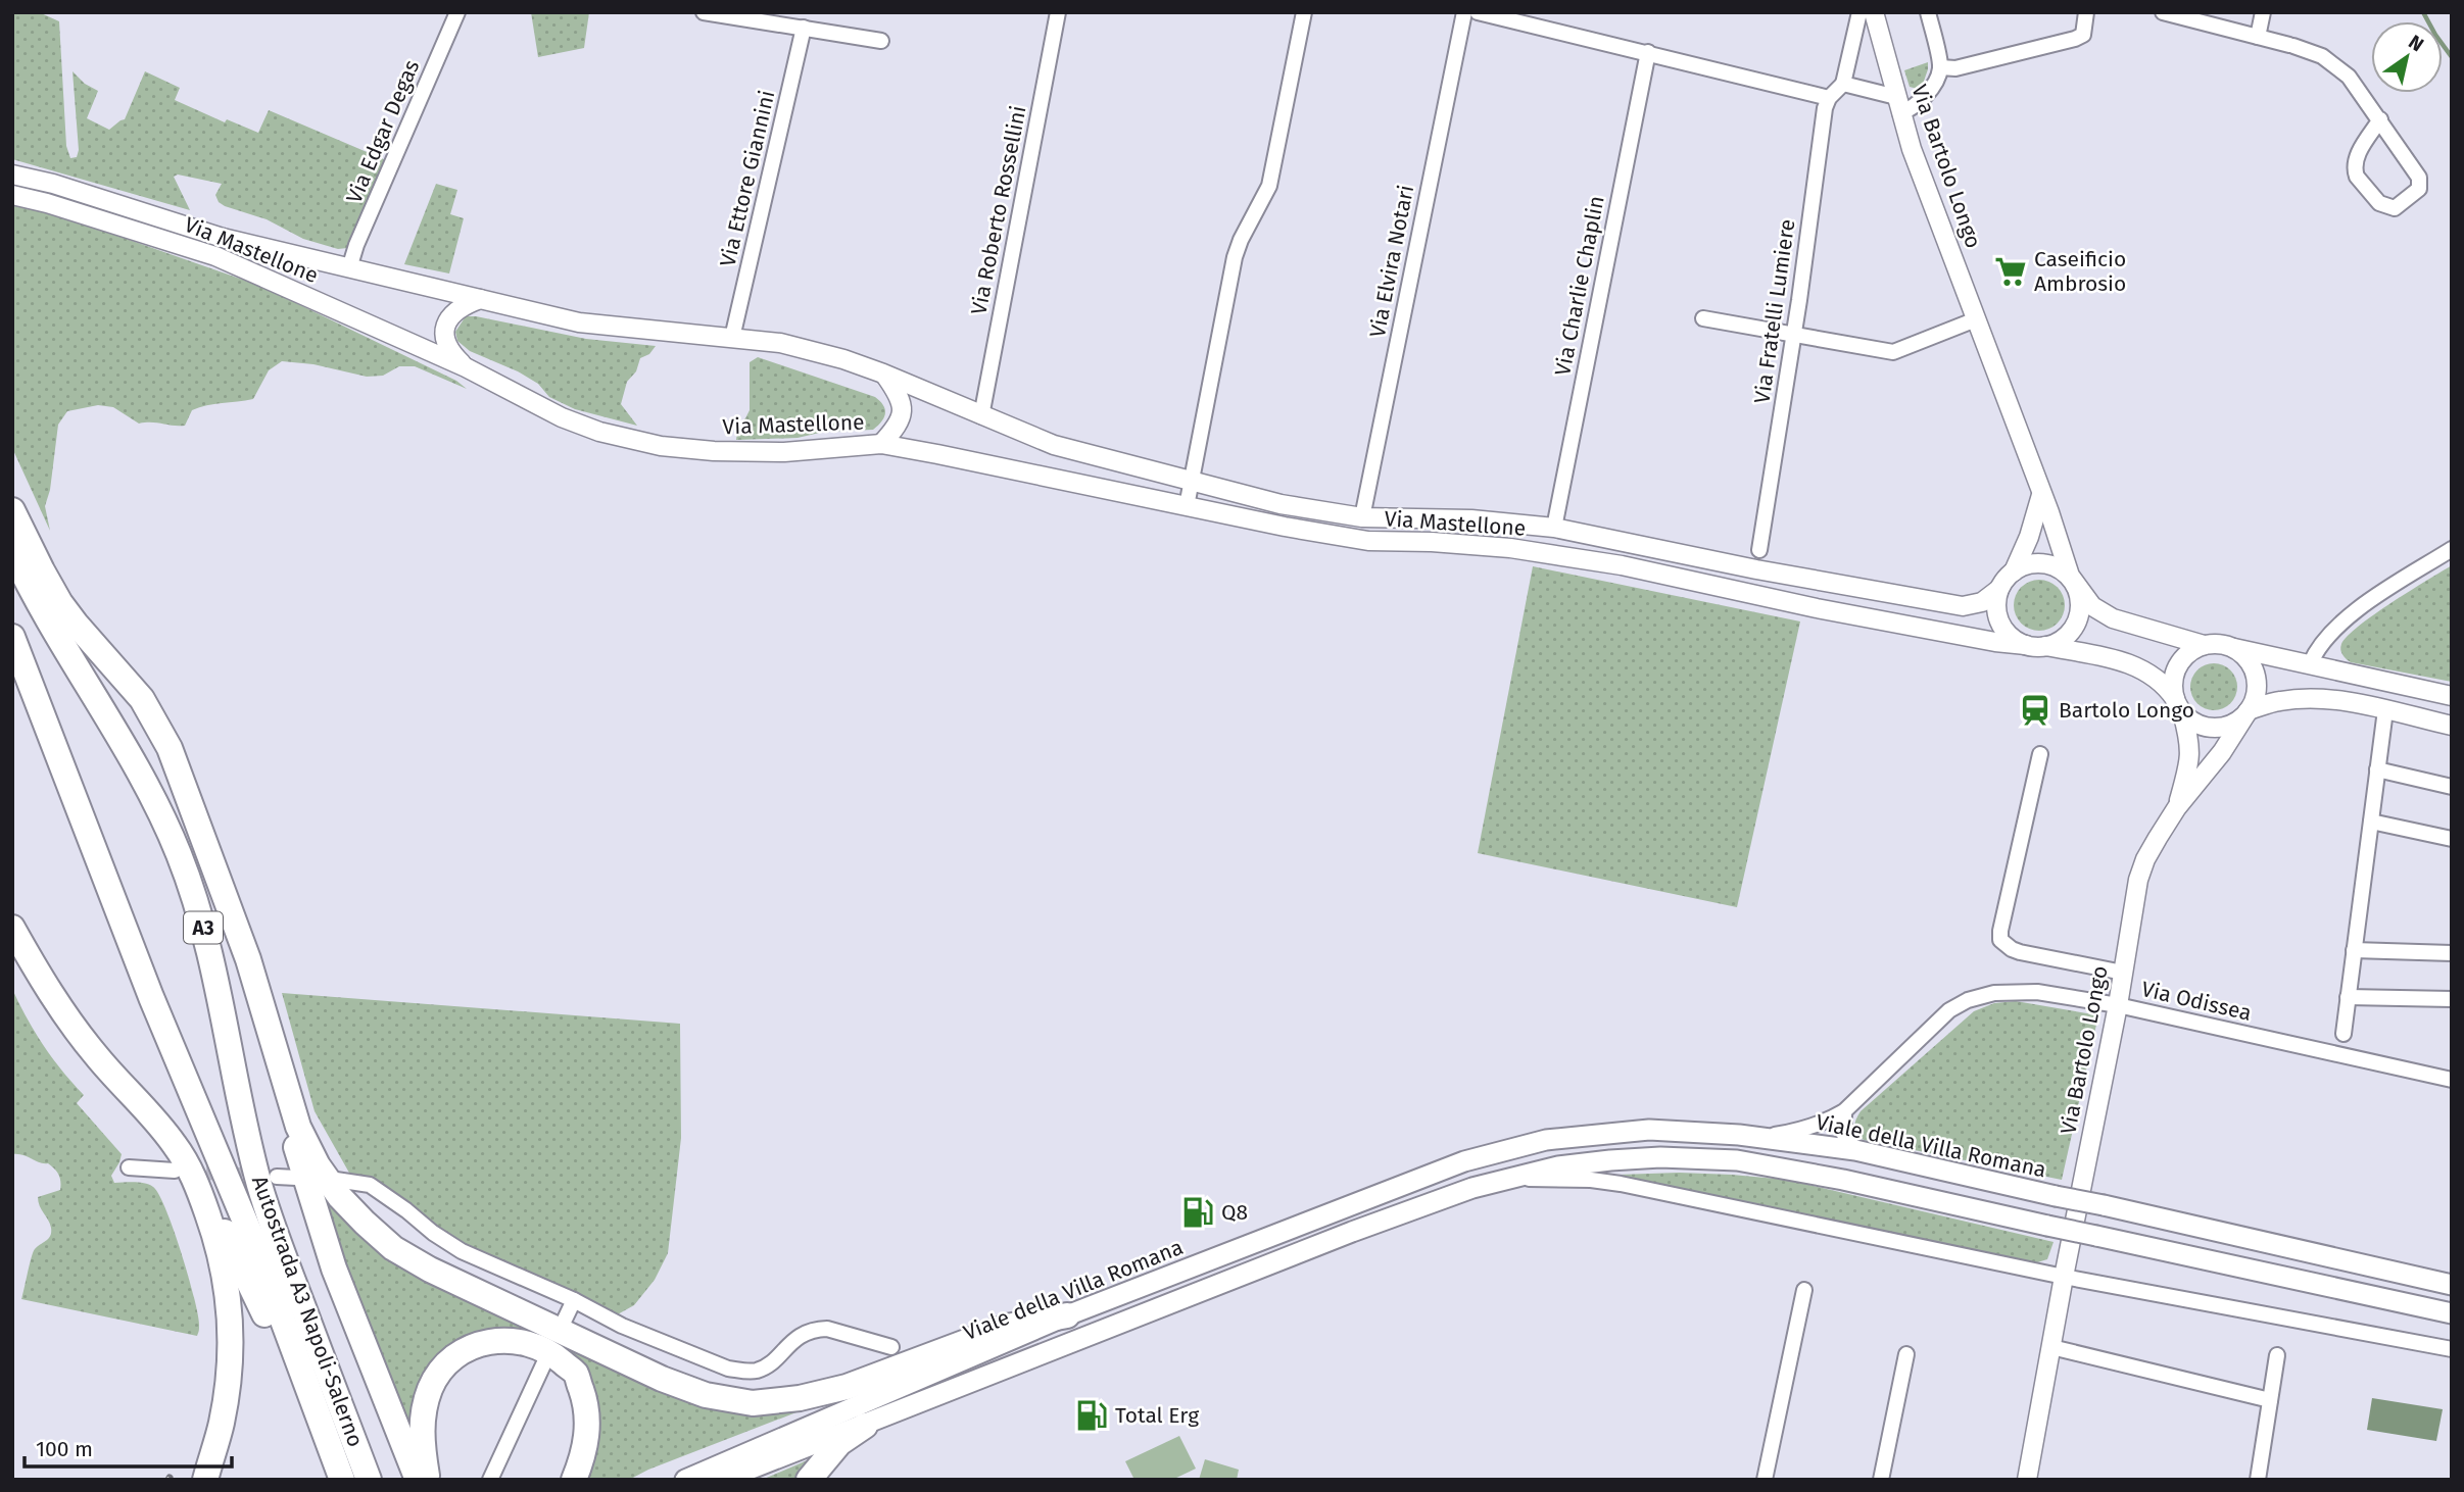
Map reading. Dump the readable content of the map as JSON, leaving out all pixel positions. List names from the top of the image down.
{
  "streets": {
    "highway": ["A3", "Autostrada A3 Napoli-Salerno"],
    "main road": ["Viale della Villa Romana"],
    "street": [
      "Via Edgar Degas",
      "Via Bartolo Longo",
      "Via Ettore Giannini",
      "Via Roberto Rossellini",
      "Via Mastellone",
      "Via Elvira Notari",
      "Via Charlie Chaplin",
      "Via Fratelli Lumiere",
      "Via Odissea"
    ]
  },
  "crossings": [
    ["Via Edgar Degas", "Via Mastellone"],
    ["Via Bartolo Longo", "Via Mastellone"],
    ["Via Bartolo Longo", "Via Odissea"],
    ["Via Ettore Giannini", "Via Mastellone"],
    ["Via Roberto Rossellini", "Via Mastellone"],
    ["Via Mastellone", "Via Elvira Notari"],
    ["Via Mastellone", "Via Charlie Chaplin"],
    ["Via Odissea", "Viale della Villa Romana"]
  ],
  "places": {
    "supermarket": ["Caseificio Ambrosio"],
    "station": ["Bartolo Longo"],
    "fuel station": ["Q8", "Total Erg"]
  },
  "scale_bar": "100 m",
  "north": "top right"
}
